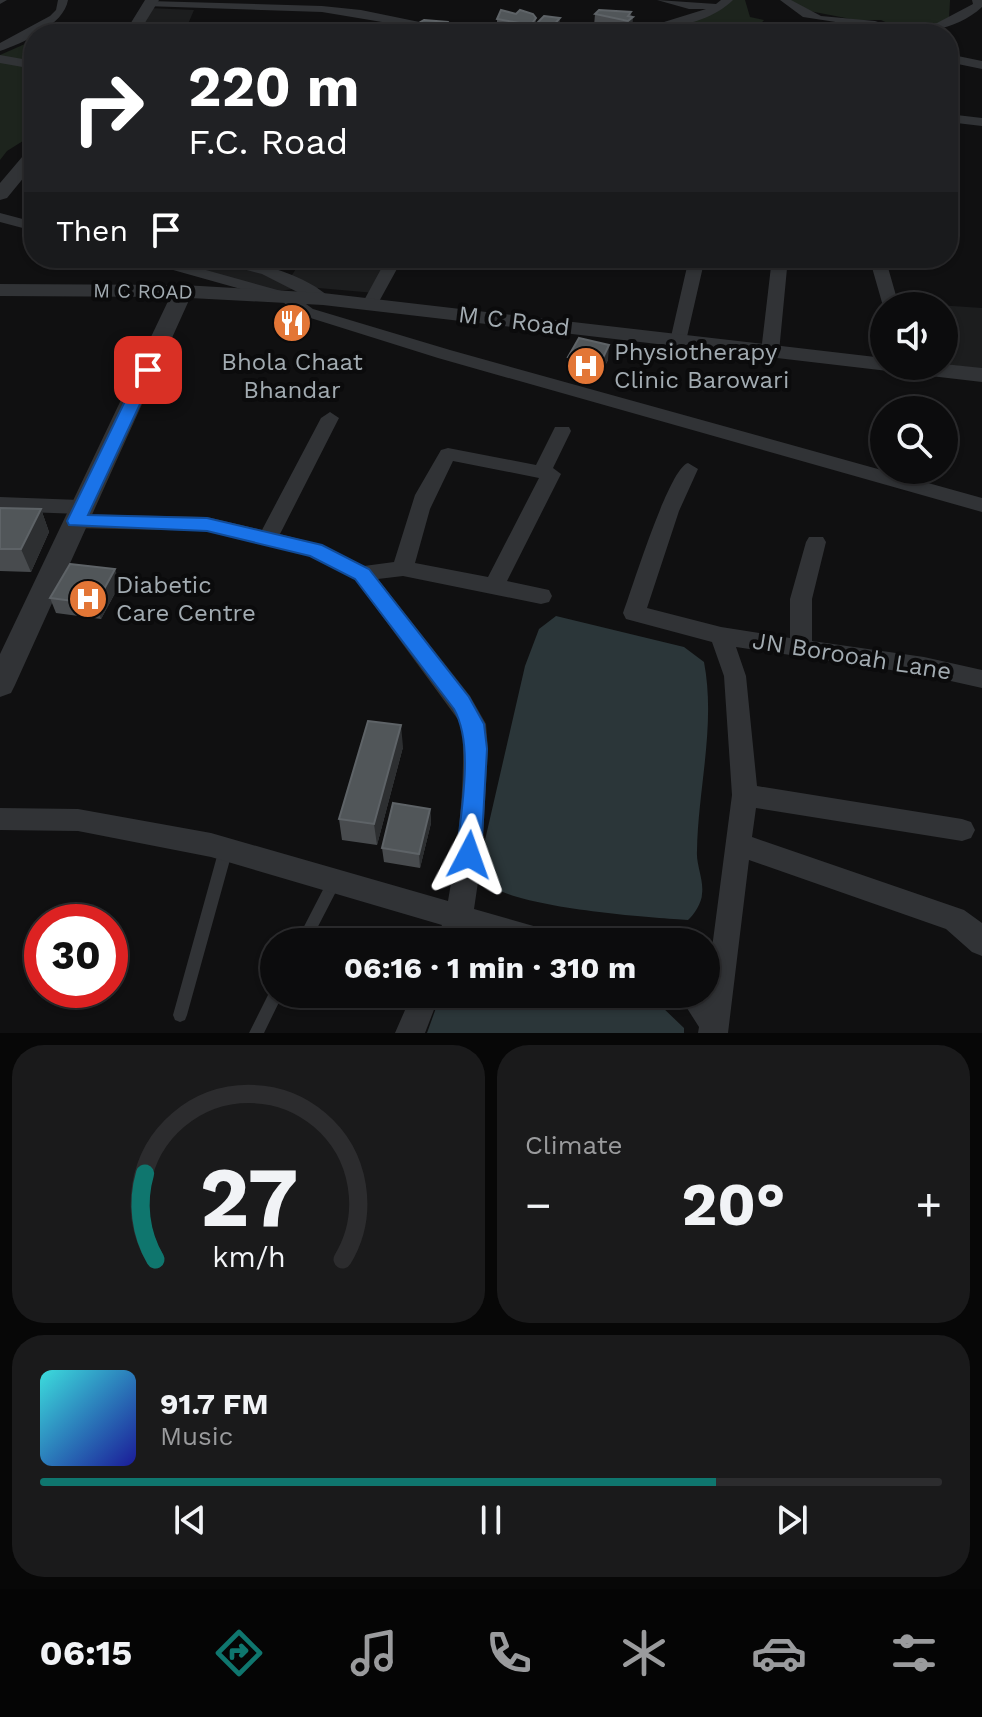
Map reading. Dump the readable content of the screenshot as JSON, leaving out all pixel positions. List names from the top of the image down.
{
  "streets": {
    "street": ["M C ROAD", "M C Road", "JN Borooah Lane"]
  },
  "crossings": [
    ["M C ROAD", "M C Road"]
  ],
  "places": {
    "restaurant": ["Bhola Chaat Bhandar"],
    "hospital": ["Physiotherapy Clinic Barowari", "Diabetic Care Centre"]
  },
  "page": {
    "turn": ["220 m", "F.C. Road"],
    "then": "Then",
    "limit": "30",
    "trip": "06:16 · 1 min · 310 m",
    "tile": "Climate",
    "heat": ["−", "20°", "+"],
    "song": ["91.7 FM", "Music"],
    "tabs": "06:15",
    "gauge": ["27", "km/h"]
  }
}
